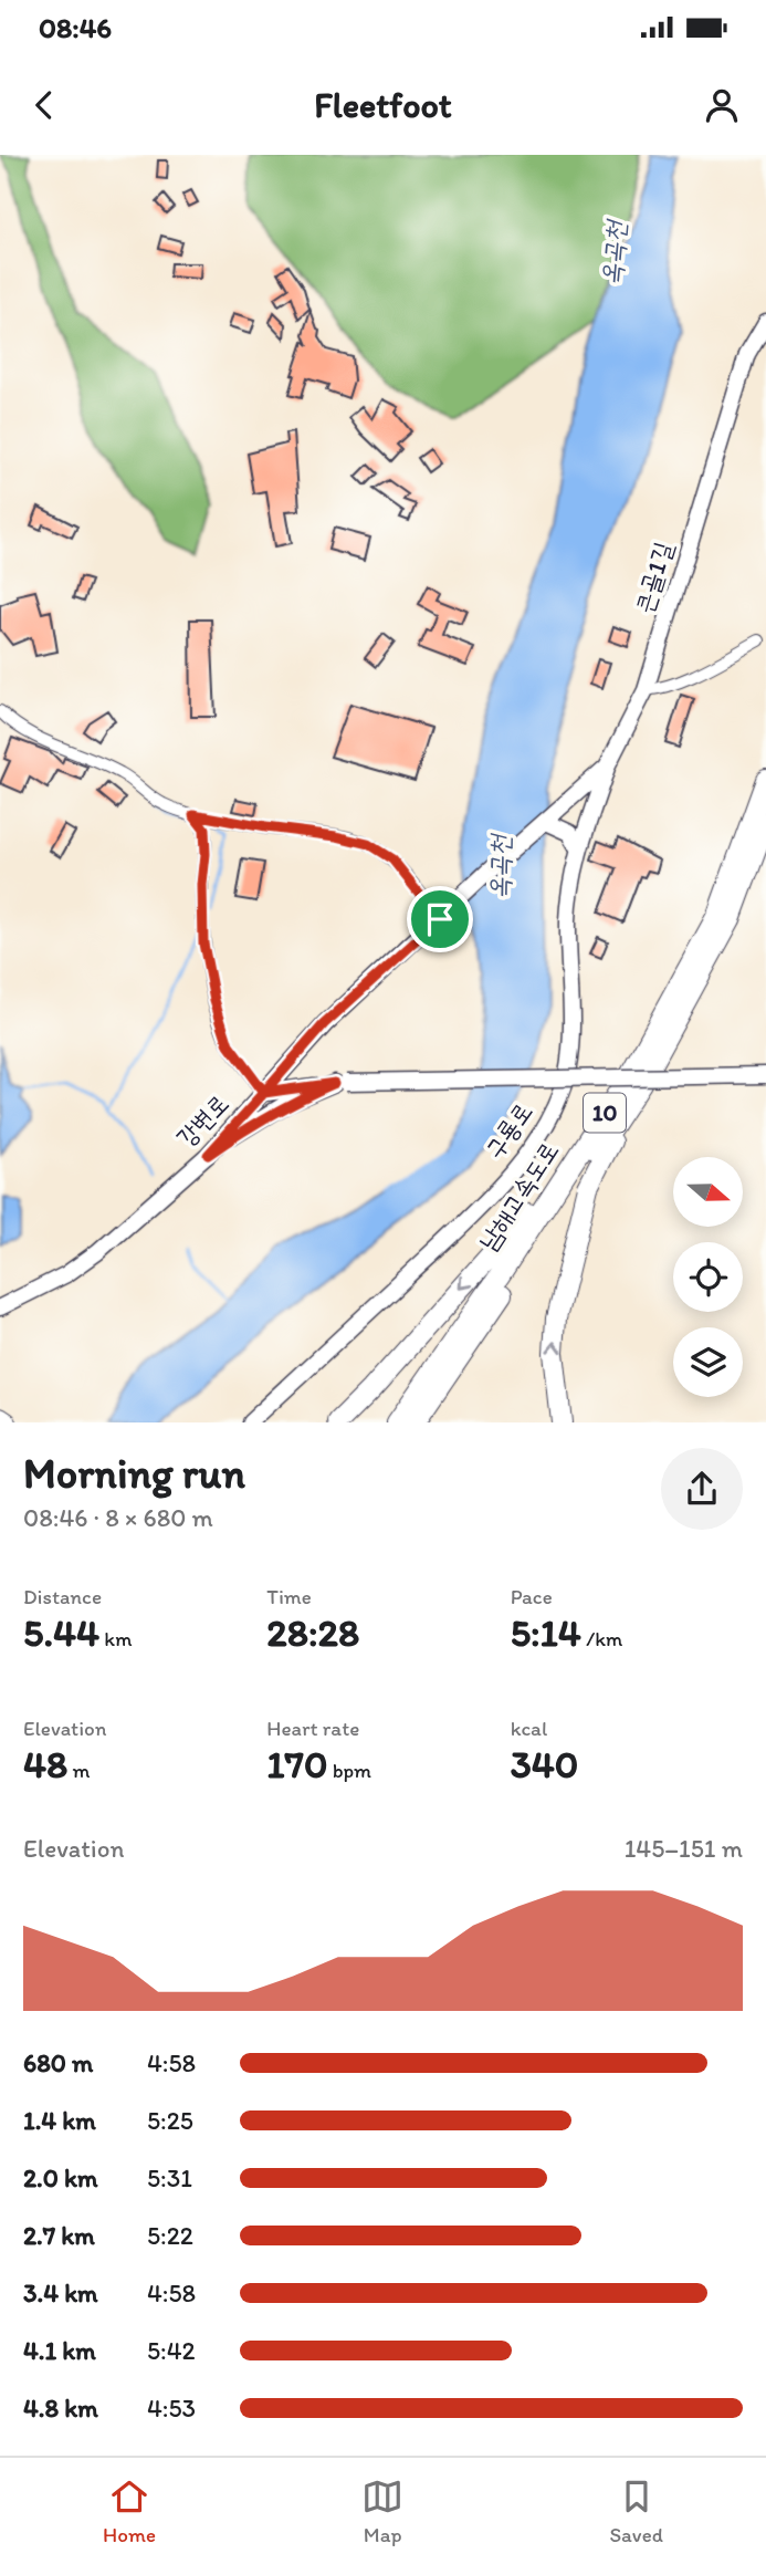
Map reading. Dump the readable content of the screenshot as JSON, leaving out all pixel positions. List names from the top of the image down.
{
  "streets": {
    "highway": ["10", "남해고속도로"],
    "street": ["큰골1길", "강변로", "구룡로"]
  },
  "crossings": [
    ["큰골1길", "강변로"],
    ["큰골1길", "구룡로"]
  ],
  "water": ["옥곡천"],
  "north": "right",
  "page": {
    "status": "08:46",
    "header": "Fleetfoot",
    "heading": ["Morning run", "08:46 · 8 × 680 m"],
    "stats": [
      ["Distance", "5.44 km"],
      ["Time", "28:28"],
      ["Pace", "5:14 /km"],
      ["Elevation", "48 m"],
      ["Heart rate", "170 bpm"],
      ["kcal", "340"]
    ],
    "chart": ["Elevation", "145–151 m"],
    "list": [
      {
        "name": "680 m",
        "note": "4:58"
      },
      {
        "name": "1.4 km",
        "note": "5:25"
      },
      {
        "name": "2.0 km",
        "note": "5:31"
      },
      {
        "name": "2.7 km",
        "note": "5:22"
      },
      {
        "name": "3.4 km",
        "note": "4:58"
      },
      {
        "name": "4.1 km",
        "note": "5:42"
      },
      {
        "name": "4.8 km",
        "note": "4:53"
      }
    ],
    "tabs": ["Home", "Map", "Saved"]
  }
}
